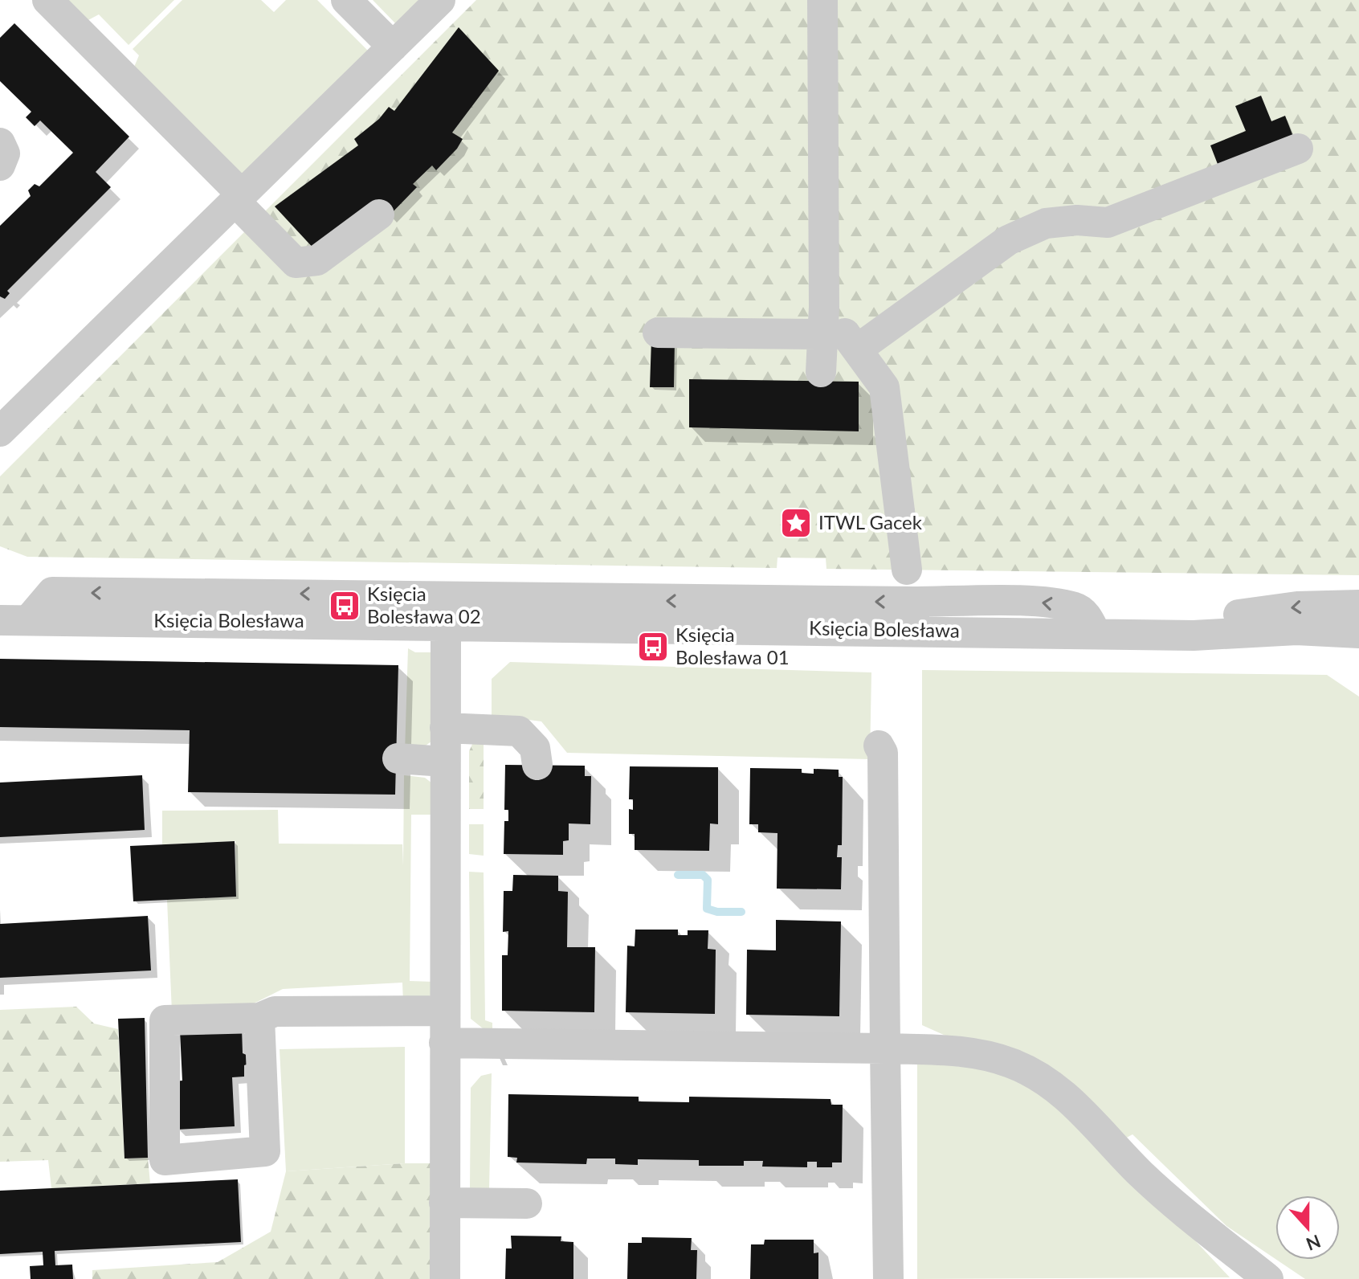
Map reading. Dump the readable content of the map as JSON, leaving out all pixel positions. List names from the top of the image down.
{
  "streets": {
    "street": ["Księcia Bolesława"]
  },
  "places": {
    "place": ["ITWL Gacek"],
    "bus stop": ["Księcia Bolesława 02", "Księcia Bolesława 01"]
  },
  "north": "bottom"
}
